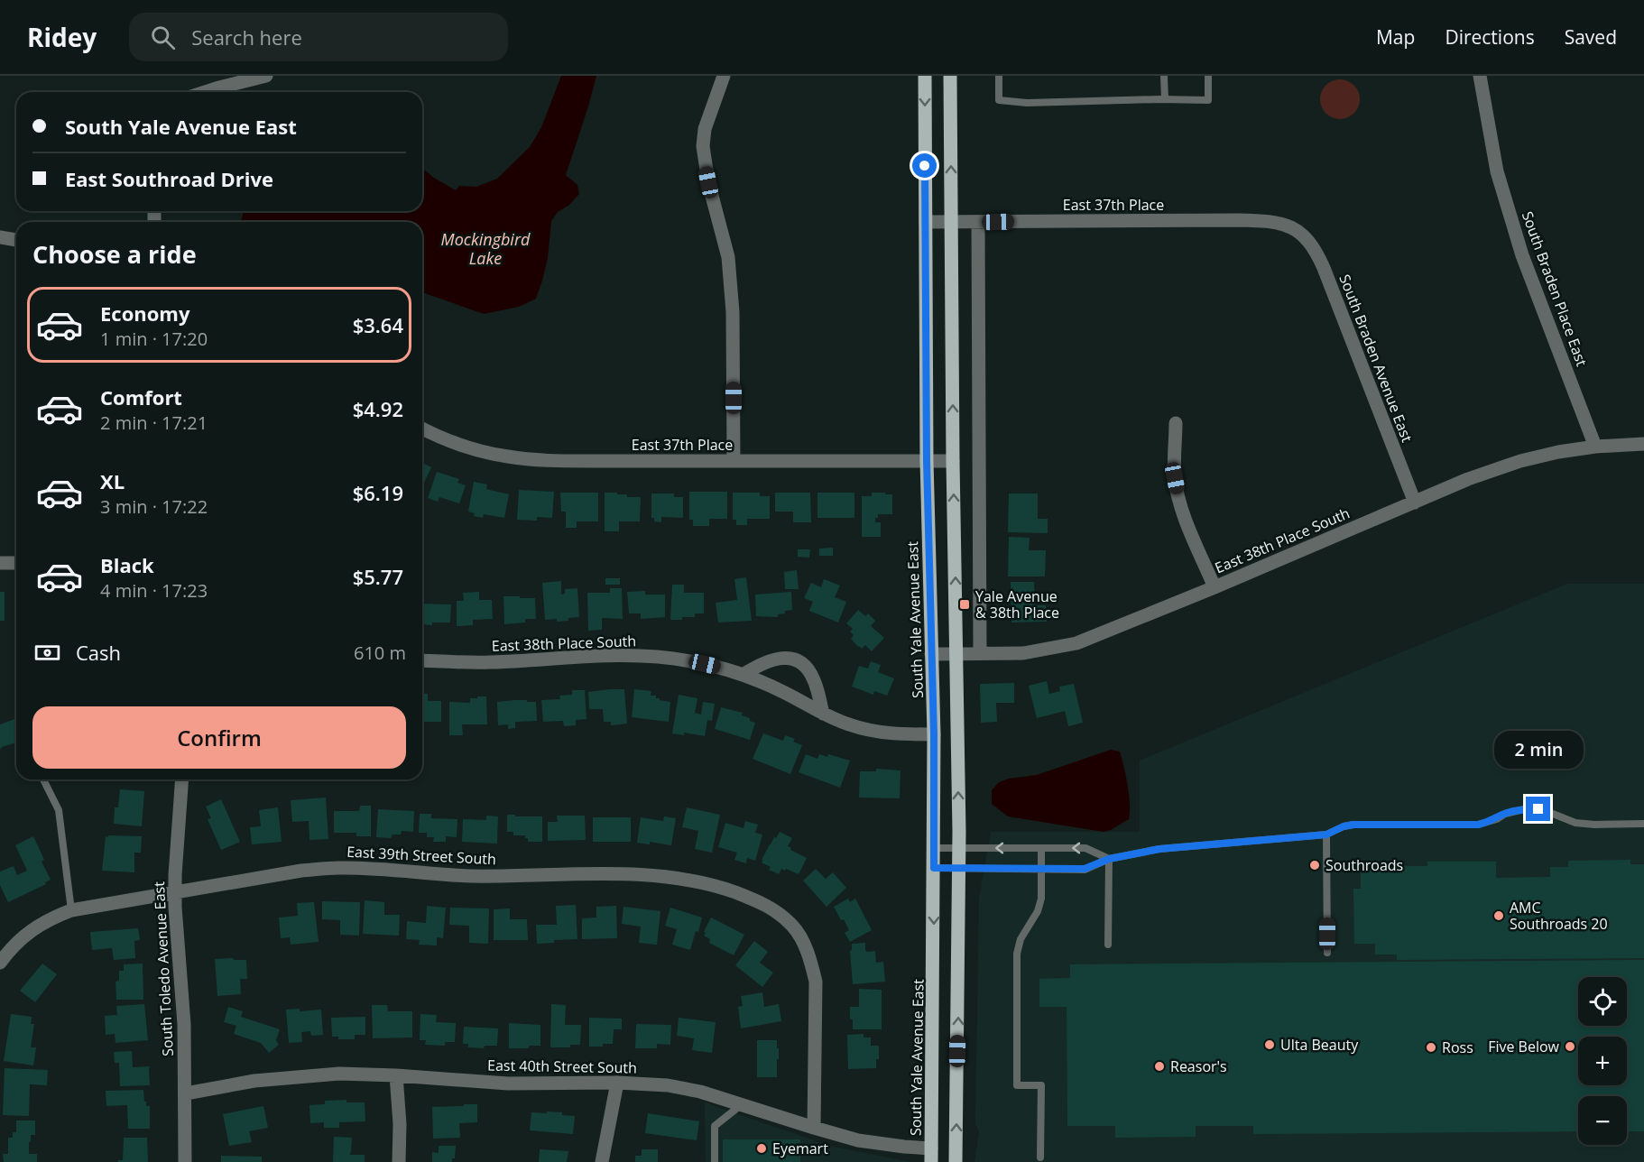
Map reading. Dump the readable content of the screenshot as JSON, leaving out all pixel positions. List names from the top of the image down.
{
  "streets": {
    "main road": ["South Yale Avenue East"],
    "street": [
      "East 37th Place",
      "South Braden Place East",
      "South Braden Avenue East",
      "East 38th Place South",
      "East 39th Street South",
      "South Toledo Avenue East",
      "East 40th Street South"
    ]
  },
  "crossings": [
    ["East 37th Place", "South Braden Avenue East"],
    ["East 37th Place", "South Yale Avenue East"],
    ["South Braden Place East", "East 38th Place South"],
    ["South Braden Avenue East", "East 38th Place South"],
    ["East 38th Place South", "South Yale Avenue East"],
    ["South Yale Avenue East", "East 40th Street South"],
    ["East 39th Street South", "South Toledo Avenue East"],
    ["East 39th Street South", "East 40th Street South"],
    ["South Toledo Avenue East", "East 40th Street South"]
  ],
  "water": ["Mockingbird Lake"],
  "places": {
    "transit": ["Yale Avenue & 38th Place"],
    "other": [
      "Southroads",
      "AMC Southroads 20",
      "Ulta Beauty",
      "Five Below",
      "Ross",
      "Reasor's",
      "Eyemart"
    ]
  },
  "page": {
    "header": "Ridey",
    "search": "Search here",
    "nav": ["Map", "Directions", "Saved"],
    "banner": ["South Yale Avenue East", "East Southroad Drive"],
    "heading": "Choose a ride",
    "list": [
      {
        "name": "Economy",
        "note": "1 min · 17:20",
        "value": "$3.64"
      },
      {
        "name": "Comfort",
        "note": "2 min · 17:21",
        "value": "$4.92"
      },
      {
        "name": "XL",
        "note": "3 min · 17:22",
        "value": "$6.19"
      },
      {
        "name": "Black",
        "note": "4 min · 17:23",
        "value": "$5.77"
      }
    ],
    "pay": ["Cash", "610 m"],
    "buttons": "Confirm",
    "bubble": "2 min",
    "map_buttons": ["+", "−"]
  }
}
